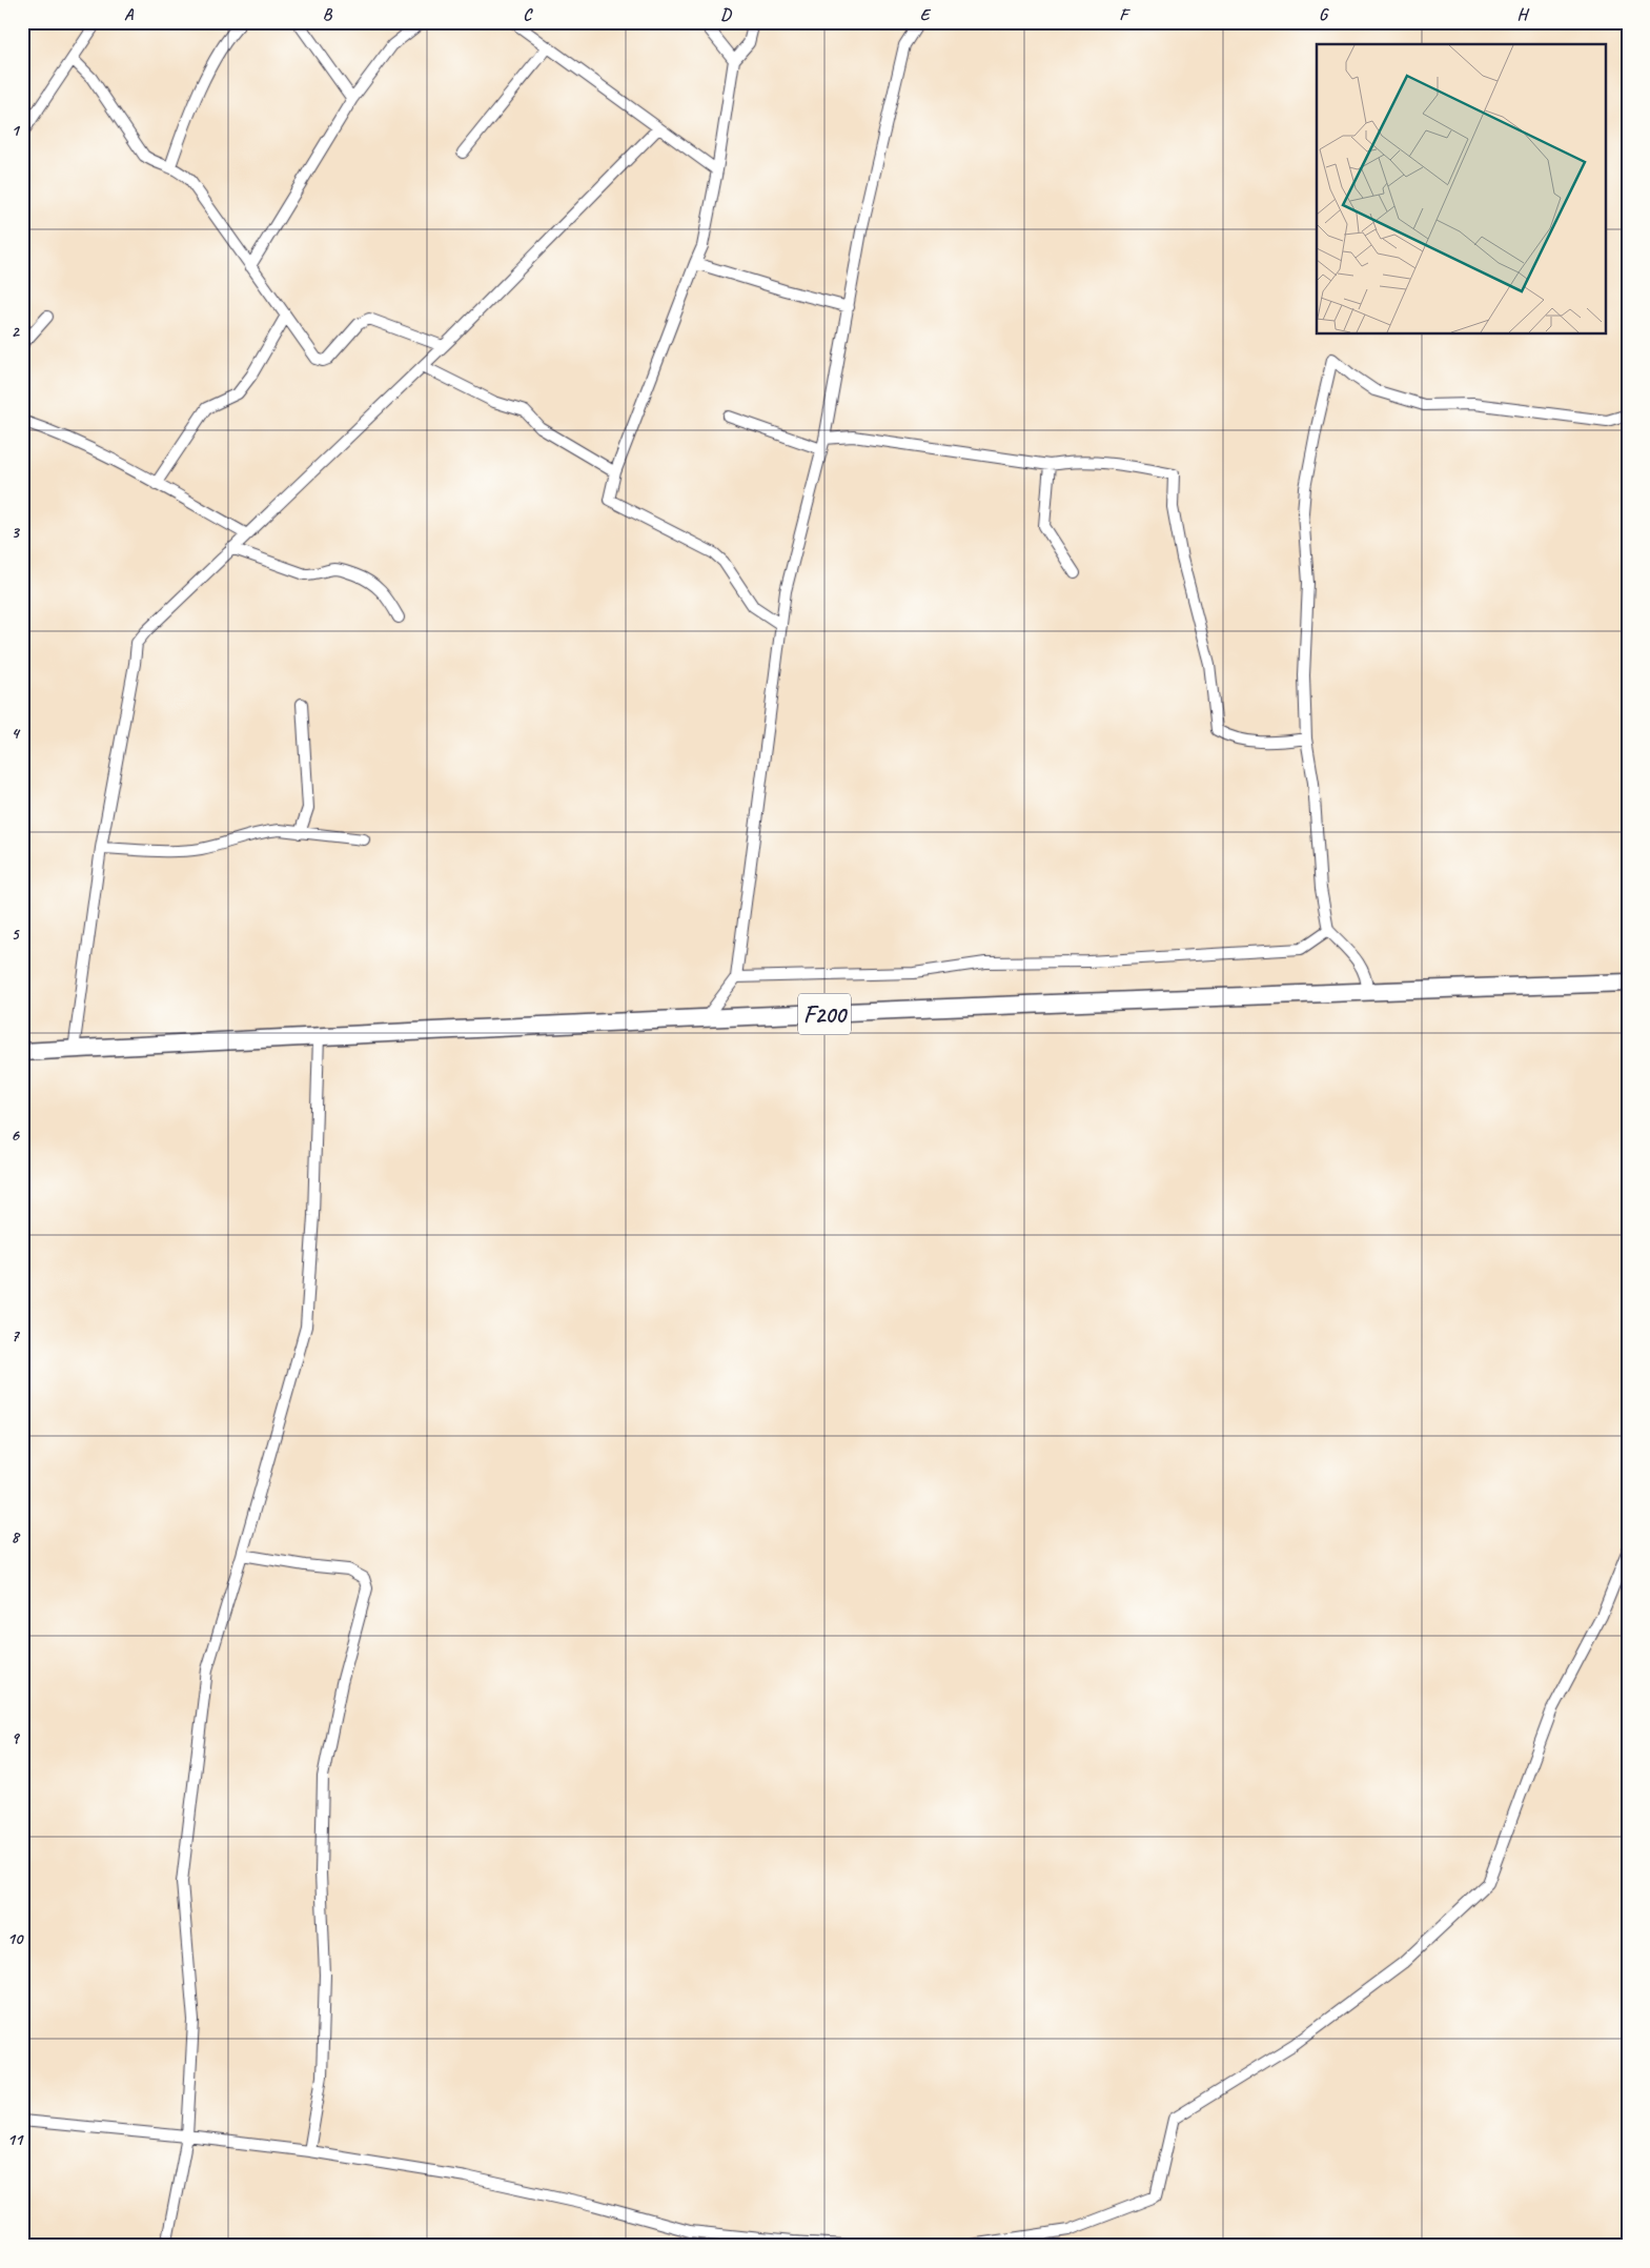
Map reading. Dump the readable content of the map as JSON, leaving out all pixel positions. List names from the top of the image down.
{
  "streets": {
    "main road": ["F200"]
  },
  "grid": {
    "columns": [
      "A",
      "B",
      "C",
      "D",
      "E",
      "F",
      "G",
      "H"
    ],
    "rows": [
      "1",
      "2",
      "3",
      "4",
      "5",
      "6",
      "7",
      "8",
      "9",
      "10",
      "11"
    ]
  }
}
